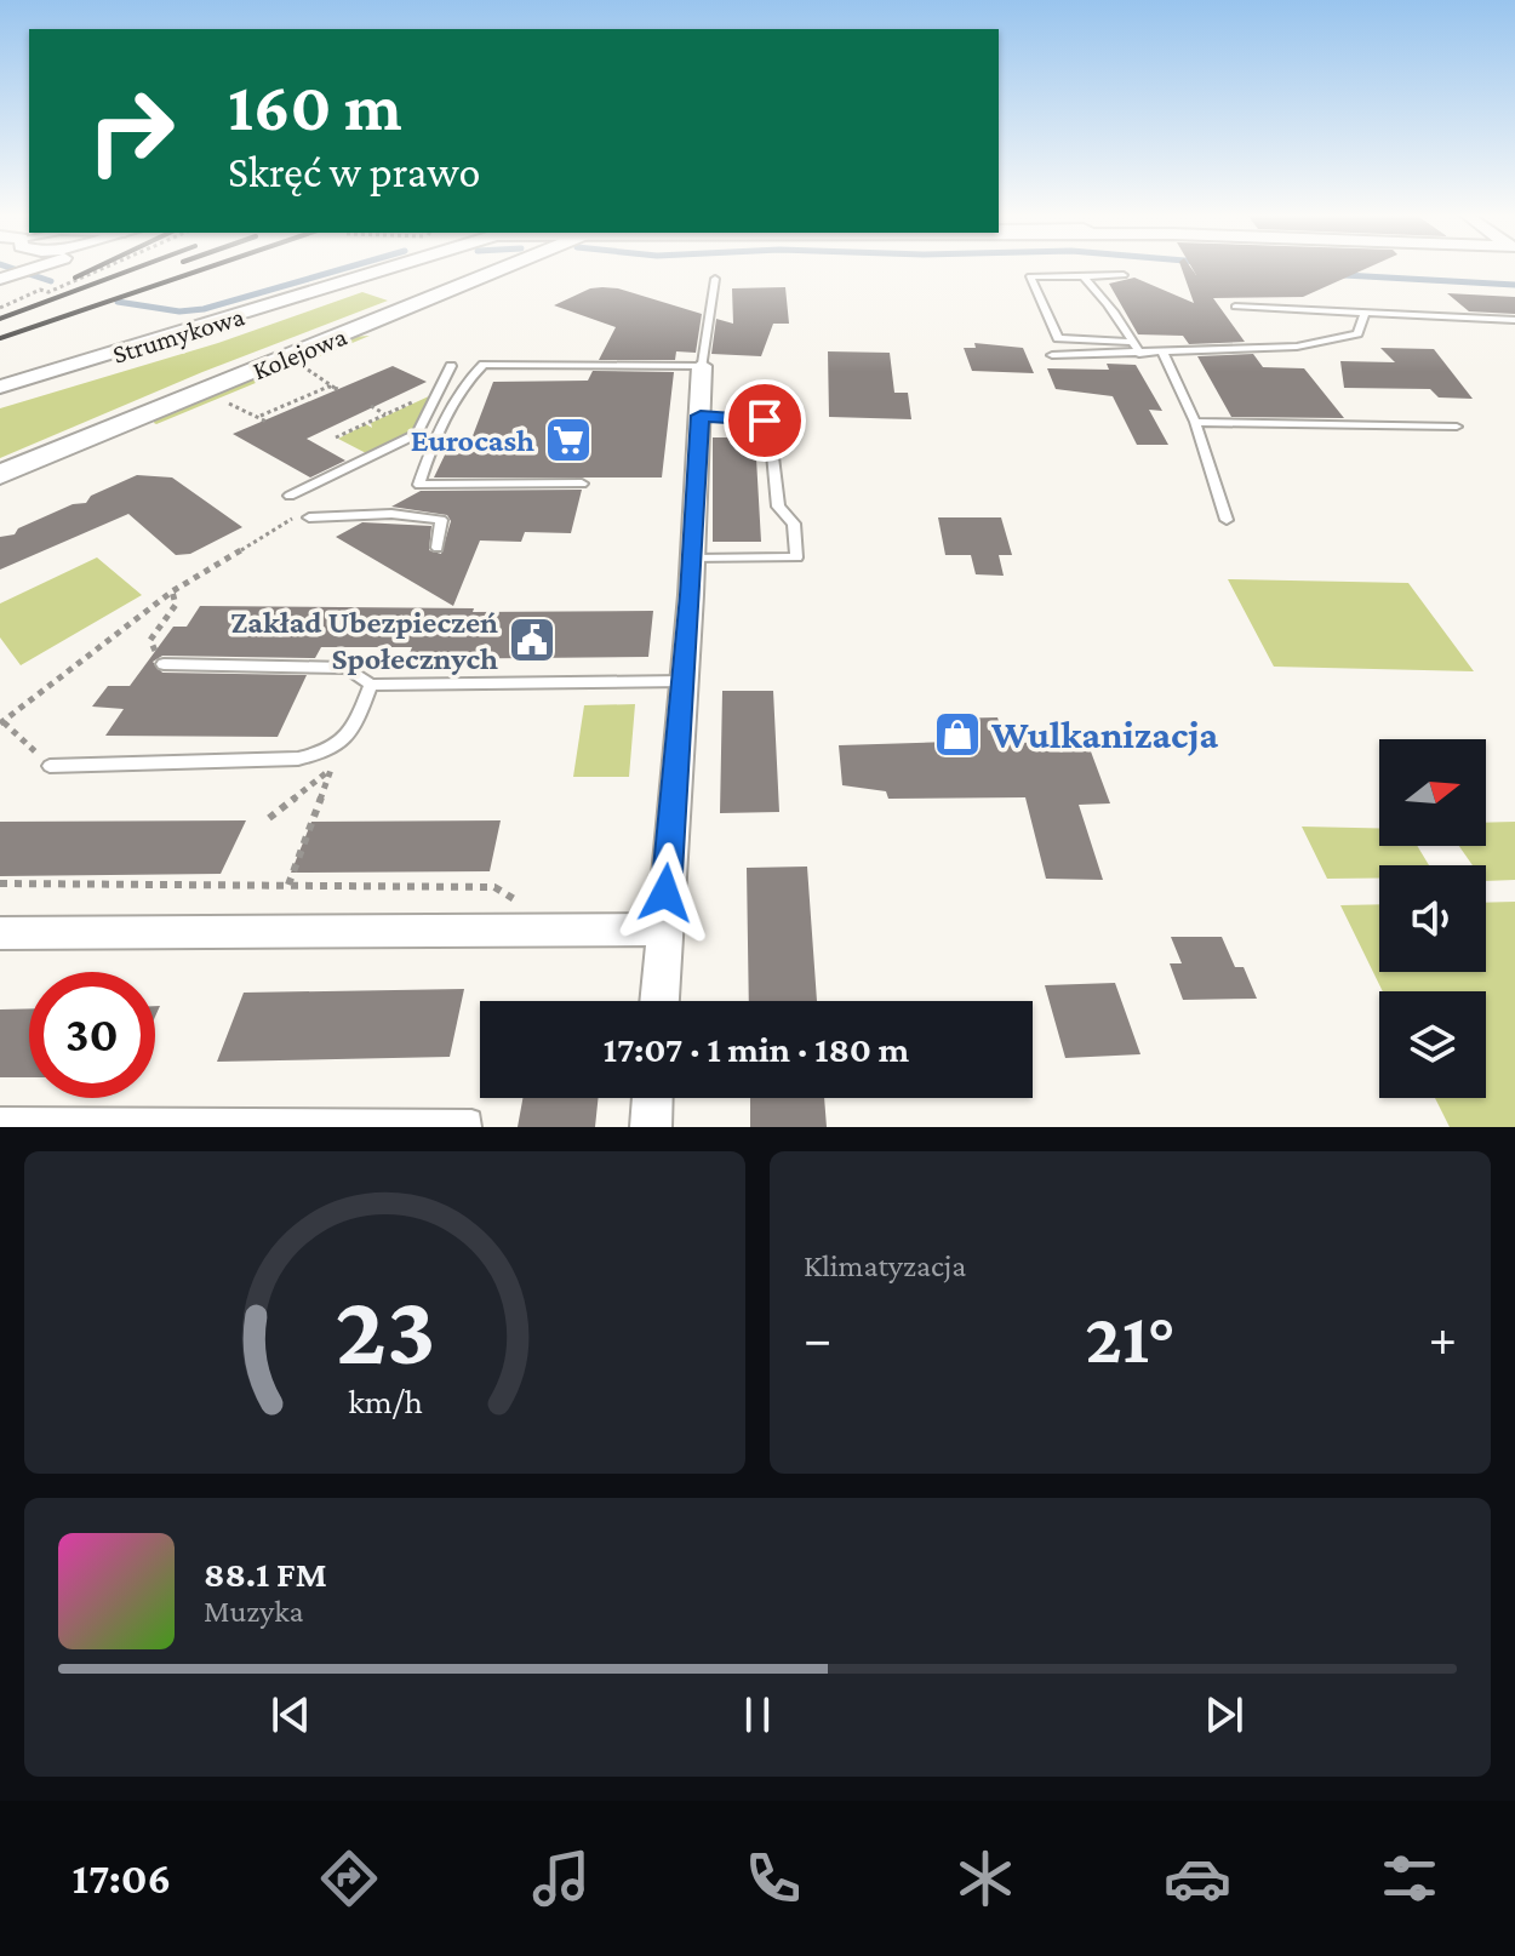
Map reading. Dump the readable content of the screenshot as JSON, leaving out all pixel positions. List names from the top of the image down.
{
  "streets": {
    "street": ["Strumykowa", "Kolejowa"]
  },
  "places": {
    "supermarket": ["Eurocash"],
    "public building": ["Zakład Ubezpieczeń Społecznych"],
    "shop": ["Wulkanizacja"]
  },
  "north": "right",
  "page": {
    "turn": ["160 m", "Skręć w prawo"],
    "limit": "30",
    "trip": "17:07 · 1 min · 180 m",
    "tile": "Klimatyzacja",
    "heat": ["−", "21°", "+"],
    "song": ["88.1 FM", "Muzyka"],
    "tabs": "17:06",
    "gauge": ["23", "km/h"]
  }
}
